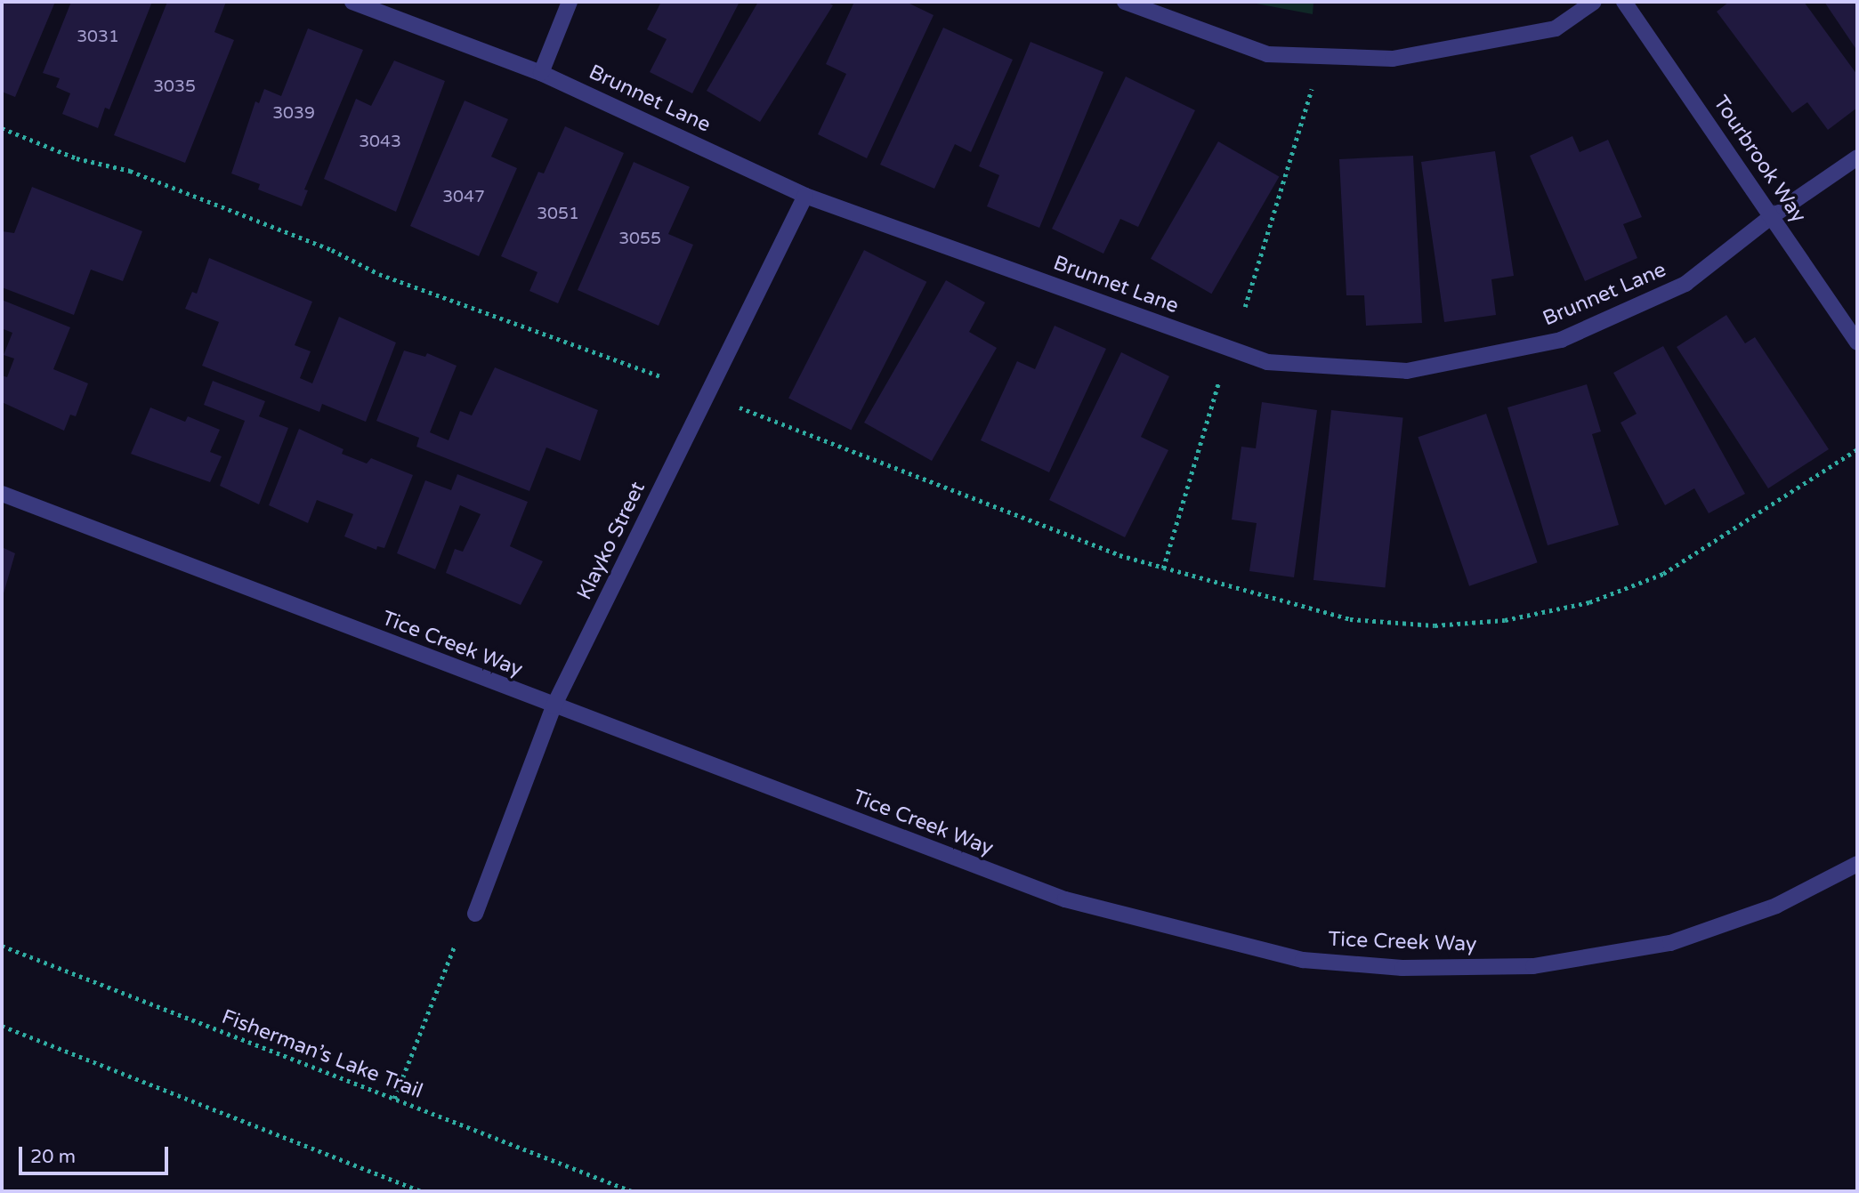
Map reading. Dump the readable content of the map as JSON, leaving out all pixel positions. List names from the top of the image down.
{
  "streets": {
    "street": [
      "Brunnet Lane",
      "Tourbrook Way",
      "Klayko Street",
      "Tice Creek Way"
    ],
    "path": ["Fisherman’s Lake Trail"]
  },
  "crossings": [
    ["Brunnet Lane", "Tourbrook Way"],
    ["Brunnet Lane", "Klayko Street"],
    ["Klayko Street", "Tice Creek Way"]
  ],
  "house_numbers": [
    "3031",
    "3035",
    "3039",
    "3043",
    "3047",
    "3051",
    "3055"
  ],
  "scale_bar": "20 m"
}
